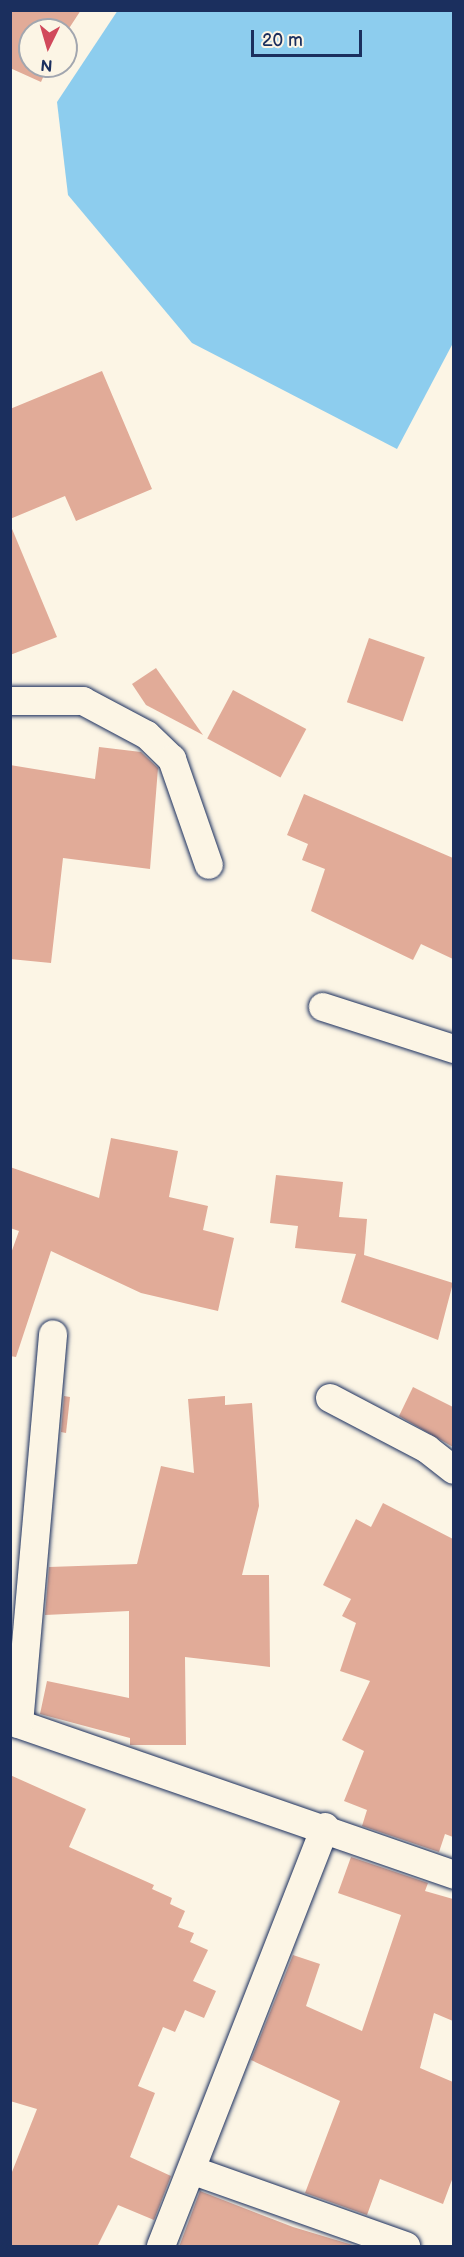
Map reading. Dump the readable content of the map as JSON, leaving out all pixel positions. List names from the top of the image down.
{
  "scale_bar": "20 m",
  "north": "bottom"
}
